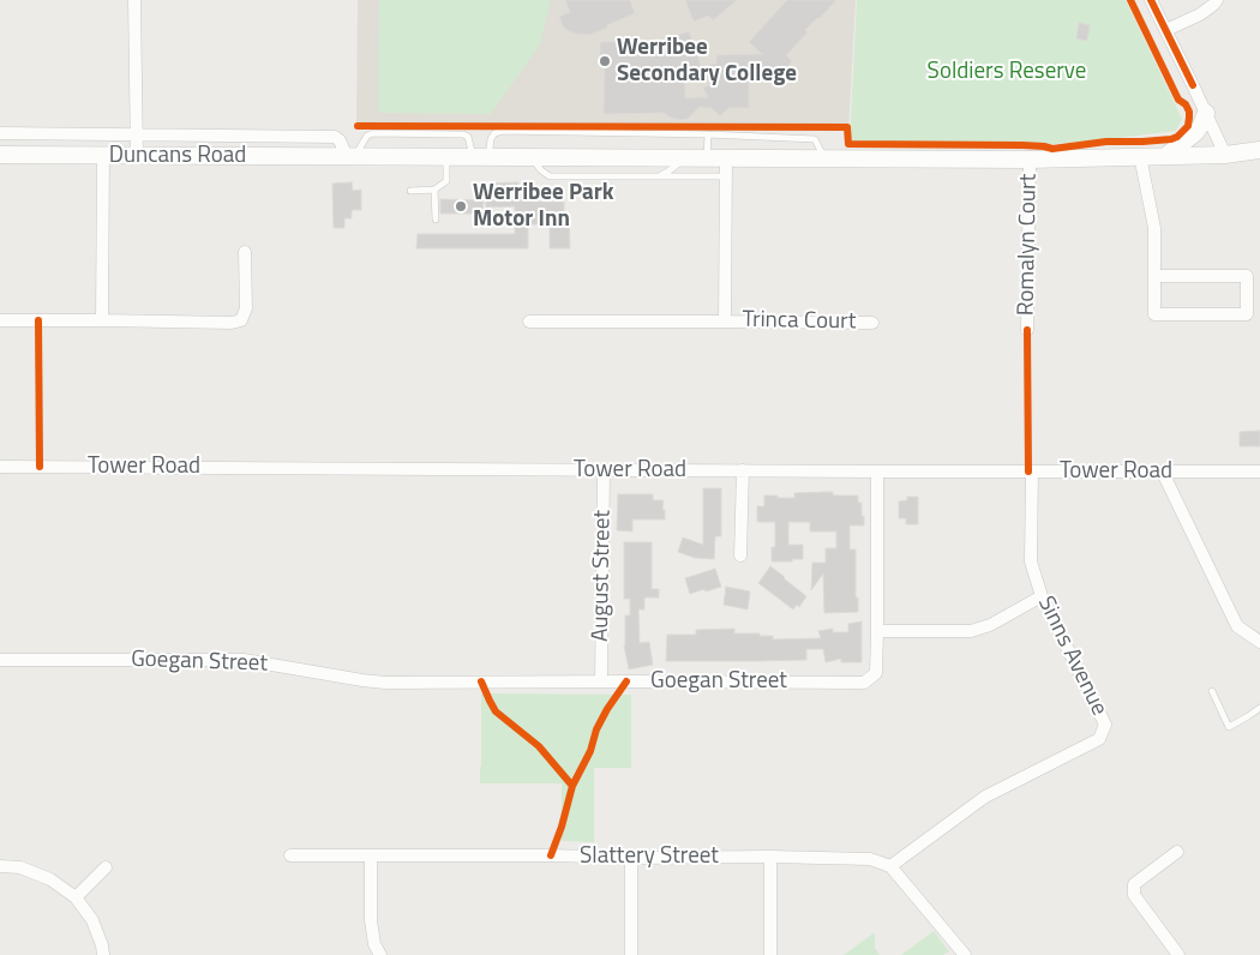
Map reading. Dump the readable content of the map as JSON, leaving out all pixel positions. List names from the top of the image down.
{
  "streets": {
    "main road": ["Duncans Road"],
    "street": [
      "Romalyn Court",
      "Trinca Court",
      "Tower Road",
      "August Street",
      "Sinns Avenue",
      "Goegan Street",
      "Slattery Street"
    ]
  },
  "crossings": [
    ["Duncans Road", "Romalyn Court"],
    ["Tower Road", "August Street"],
    ["Tower Road", "Sinns Avenue"],
    ["Tower Road", "Goegan Street"],
    ["August Street", "Goegan Street"],
    ["Sinns Avenue", "Slattery Street"]
  ],
  "parks": ["Soldiers Reserve"],
  "places": ["Werribee Secondary College", "Werribee Park Motor Inn"]
}
